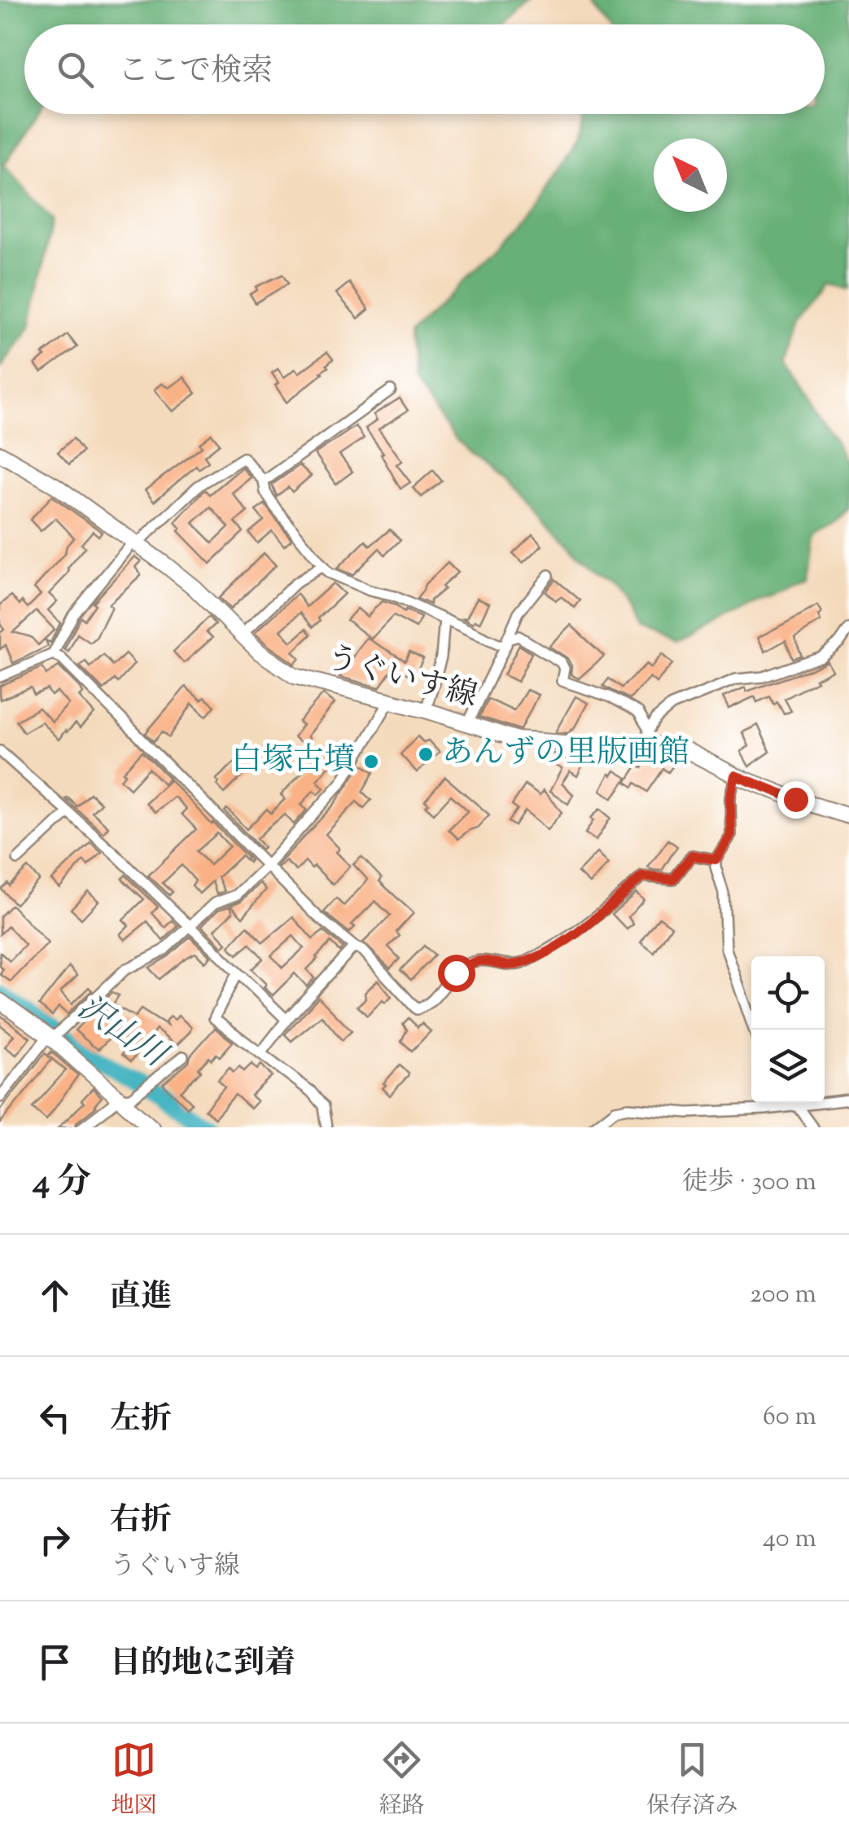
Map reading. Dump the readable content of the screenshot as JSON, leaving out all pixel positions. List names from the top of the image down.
{
  "streets": {
    "street": ["うぐいす線"]
  },
  "water": ["沢山川"],
  "places": ["あんずの里版画館", "白塚古墳"],
  "north": "top left",
  "page": {
    "search": "ここで検索",
    "heading": ["4 分", "徒歩 · 300 m"],
    "list": [
      ["直進", "200 m"],
      ["左折", "60 m"],
      ["右折", "うぐいす線", "40 m"],
      "目的地に到着"
    ],
    "nav": ["地図", "経路", "保存済み"]
  }
}
